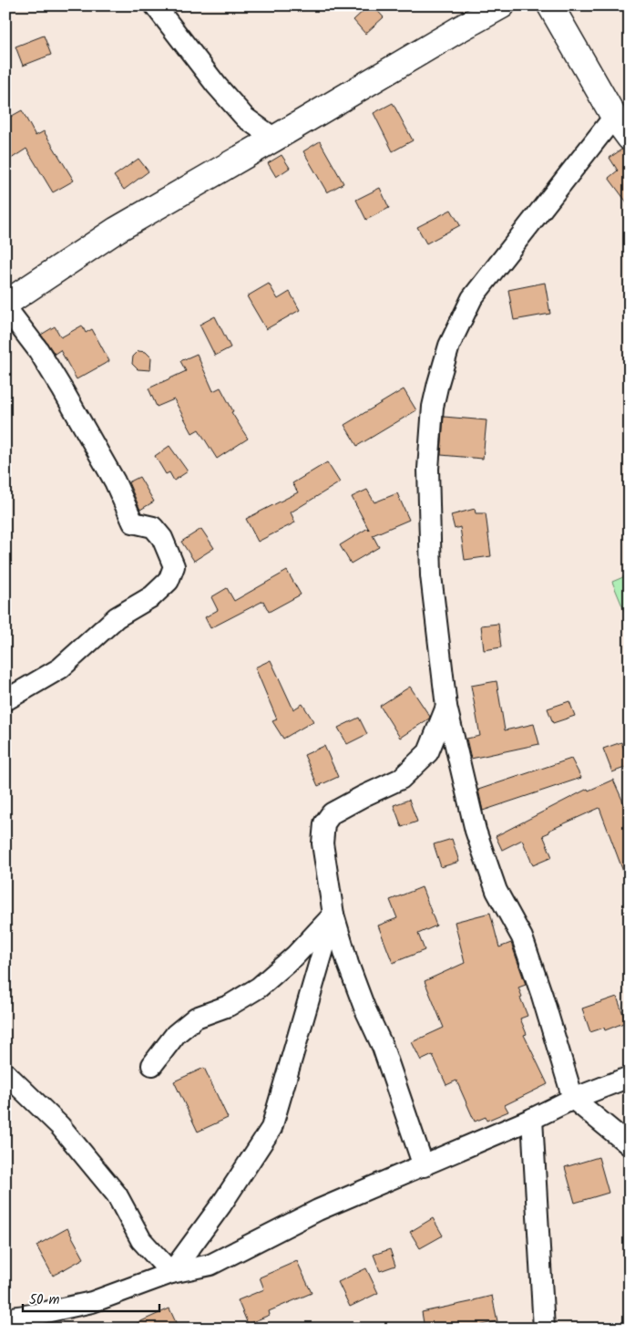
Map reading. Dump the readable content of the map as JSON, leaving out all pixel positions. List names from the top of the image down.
{
  "scale_bar": "50 m"
}
